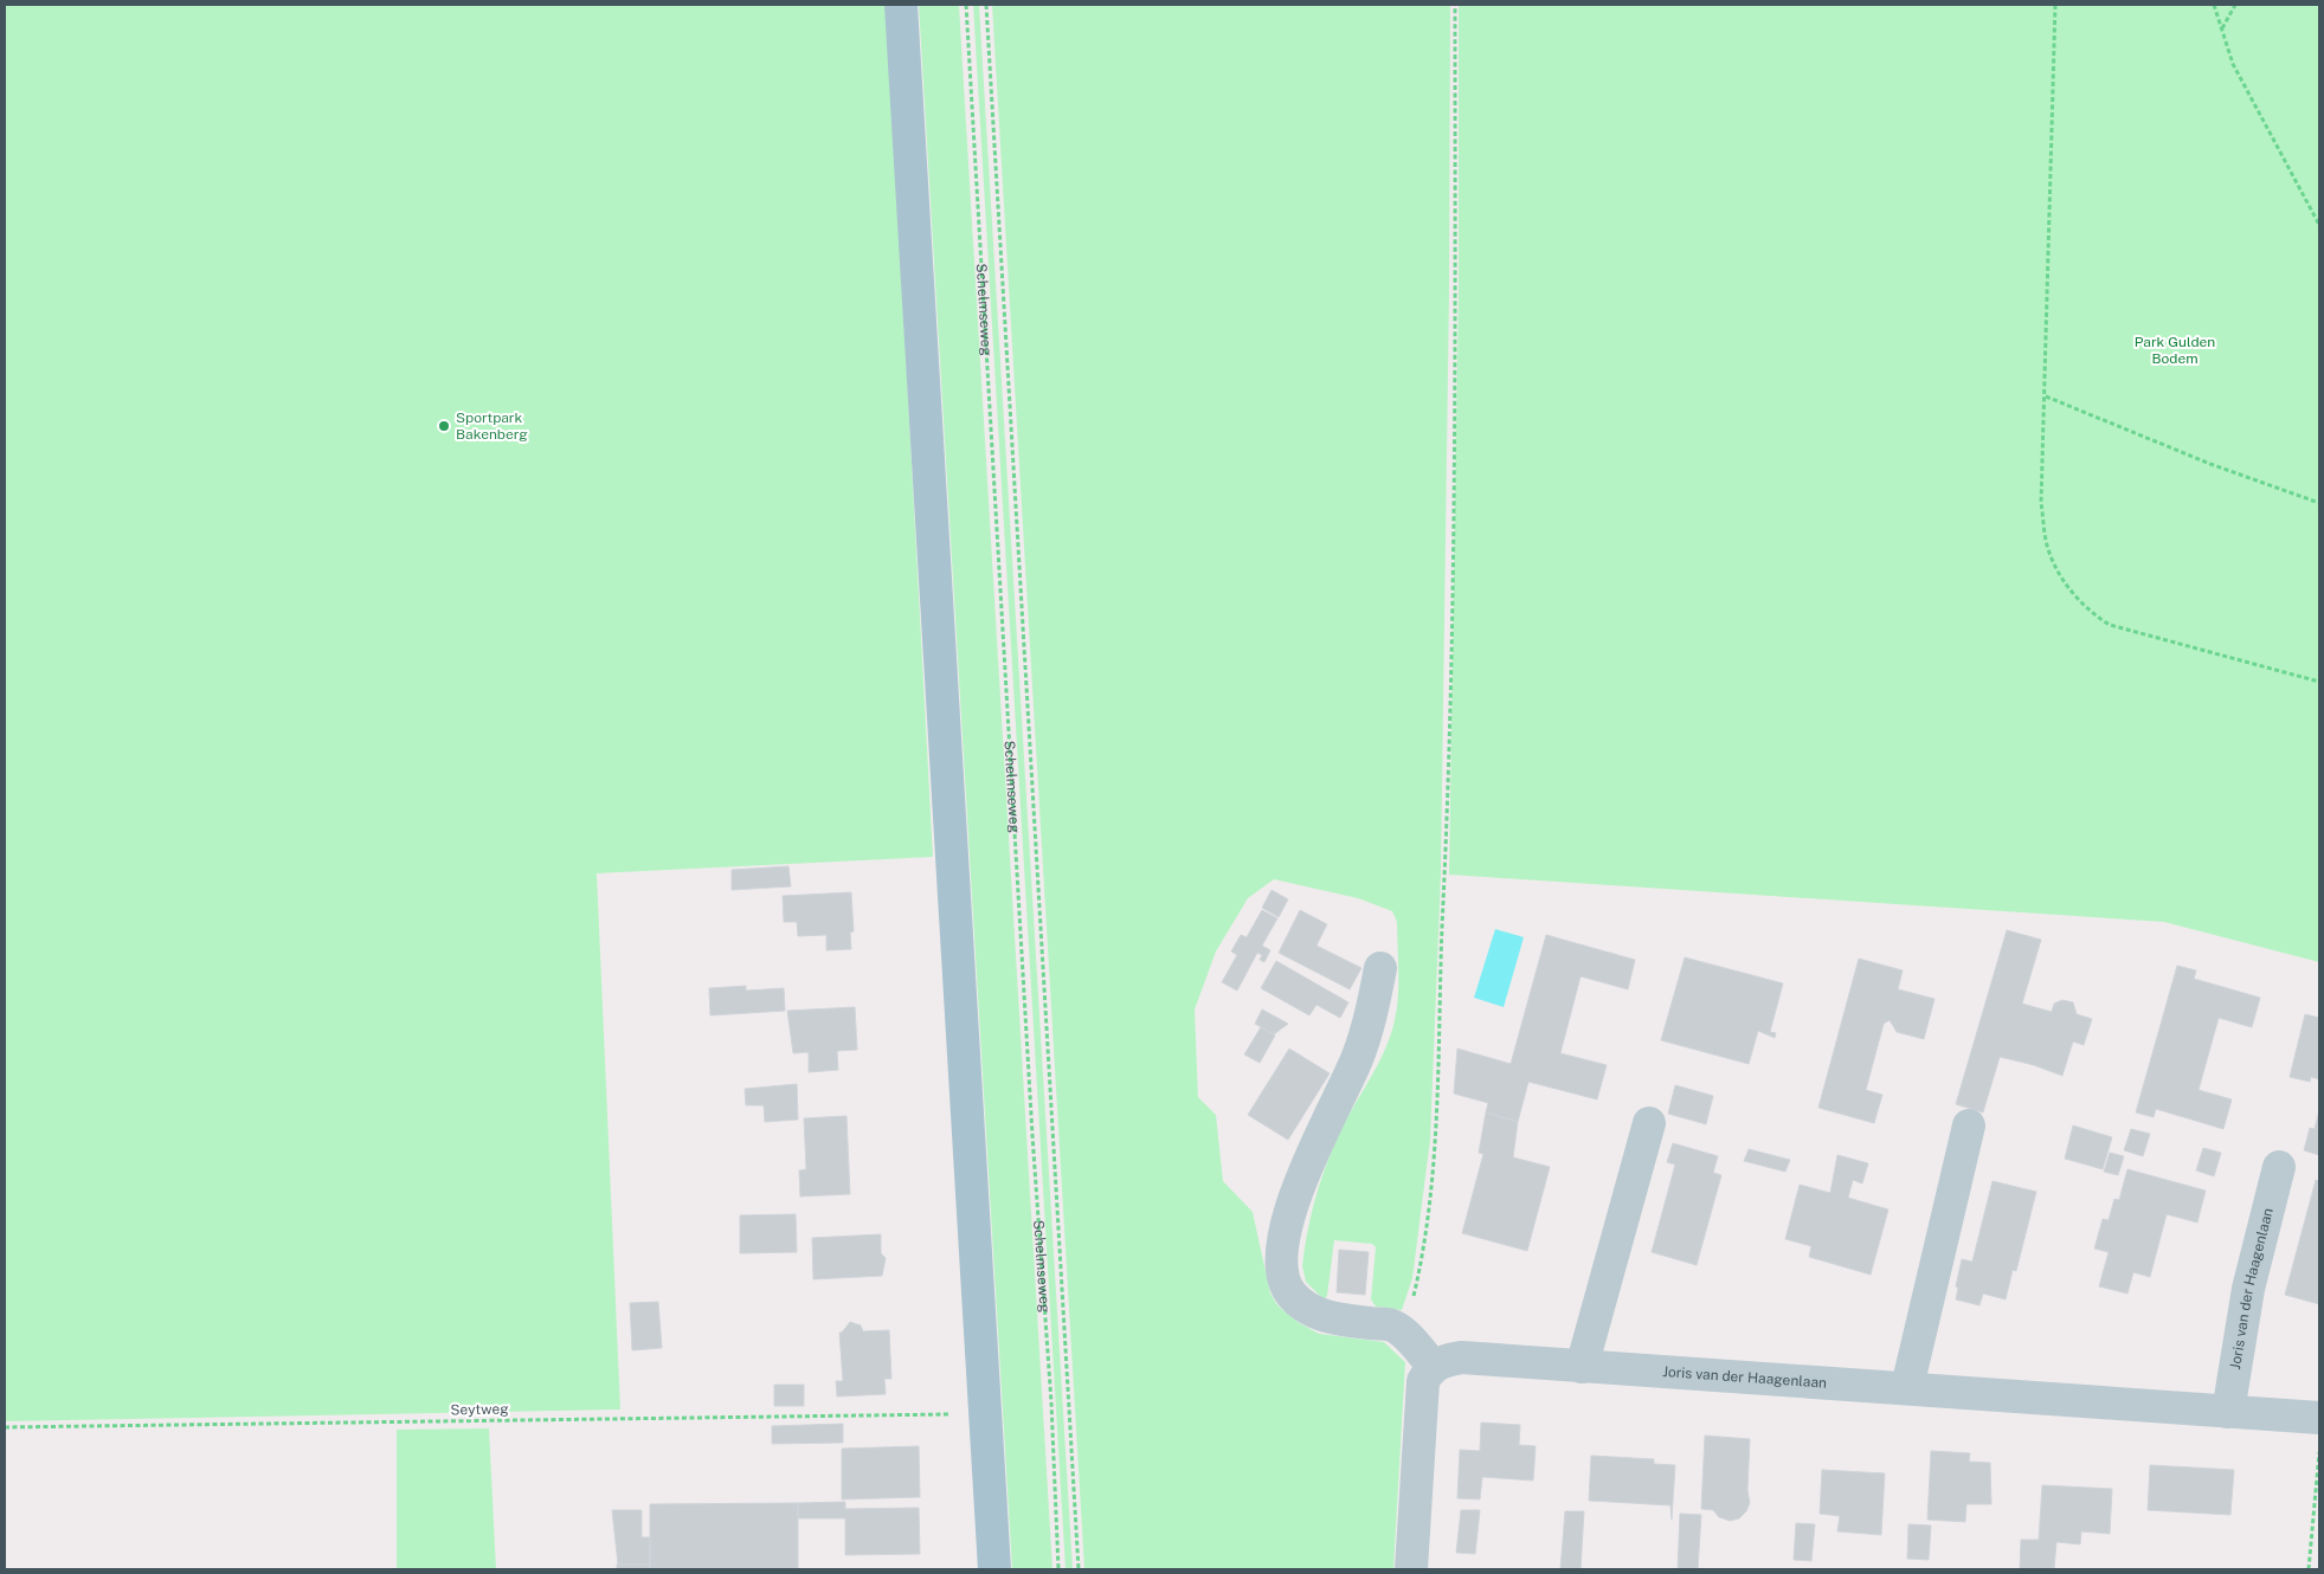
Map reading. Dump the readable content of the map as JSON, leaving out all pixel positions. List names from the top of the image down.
{
  "streets": {
    "street": ["Joris van der Haagenlaan"],
    "path": ["Schelmseweg", "Seytweg"]
  },
  "parks": ["Park Gulden Bodem"],
  "places": ["Sportpark Bakenberg"]
}
